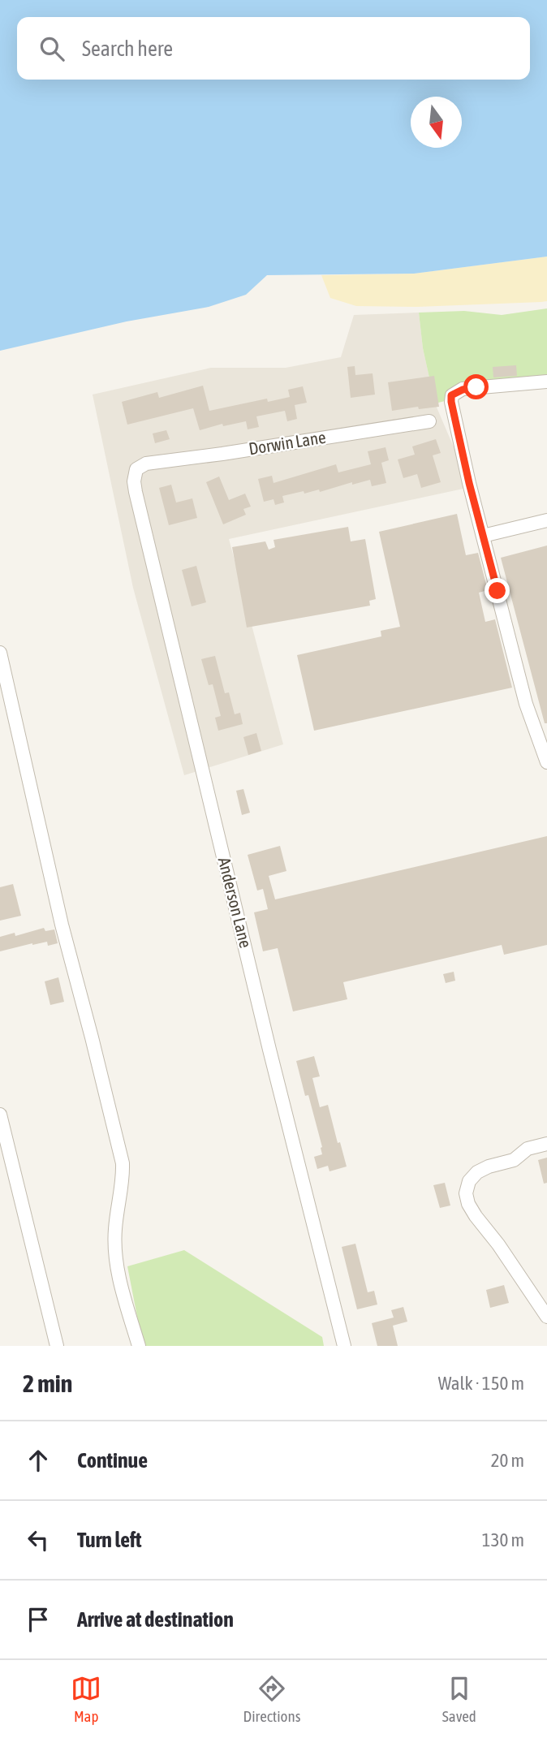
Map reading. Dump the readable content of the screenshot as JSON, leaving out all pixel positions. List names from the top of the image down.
{
  "streets": {
    "street": ["Dorwin Lane", "Anderson Lane"]
  },
  "crossings": [
    ["Dorwin Lane", "Anderson Lane"]
  ],
  "north": "bottom",
  "page": {
    "search": "Search here",
    "heading": ["2 min", "Walk · 150 m"],
    "list": [
      ["Continue", "20 m"],
      ["Turn left", "130 m"],
      "Arrive at destination"
    ],
    "nav": ["Map", "Directions", "Saved"]
  }
}
